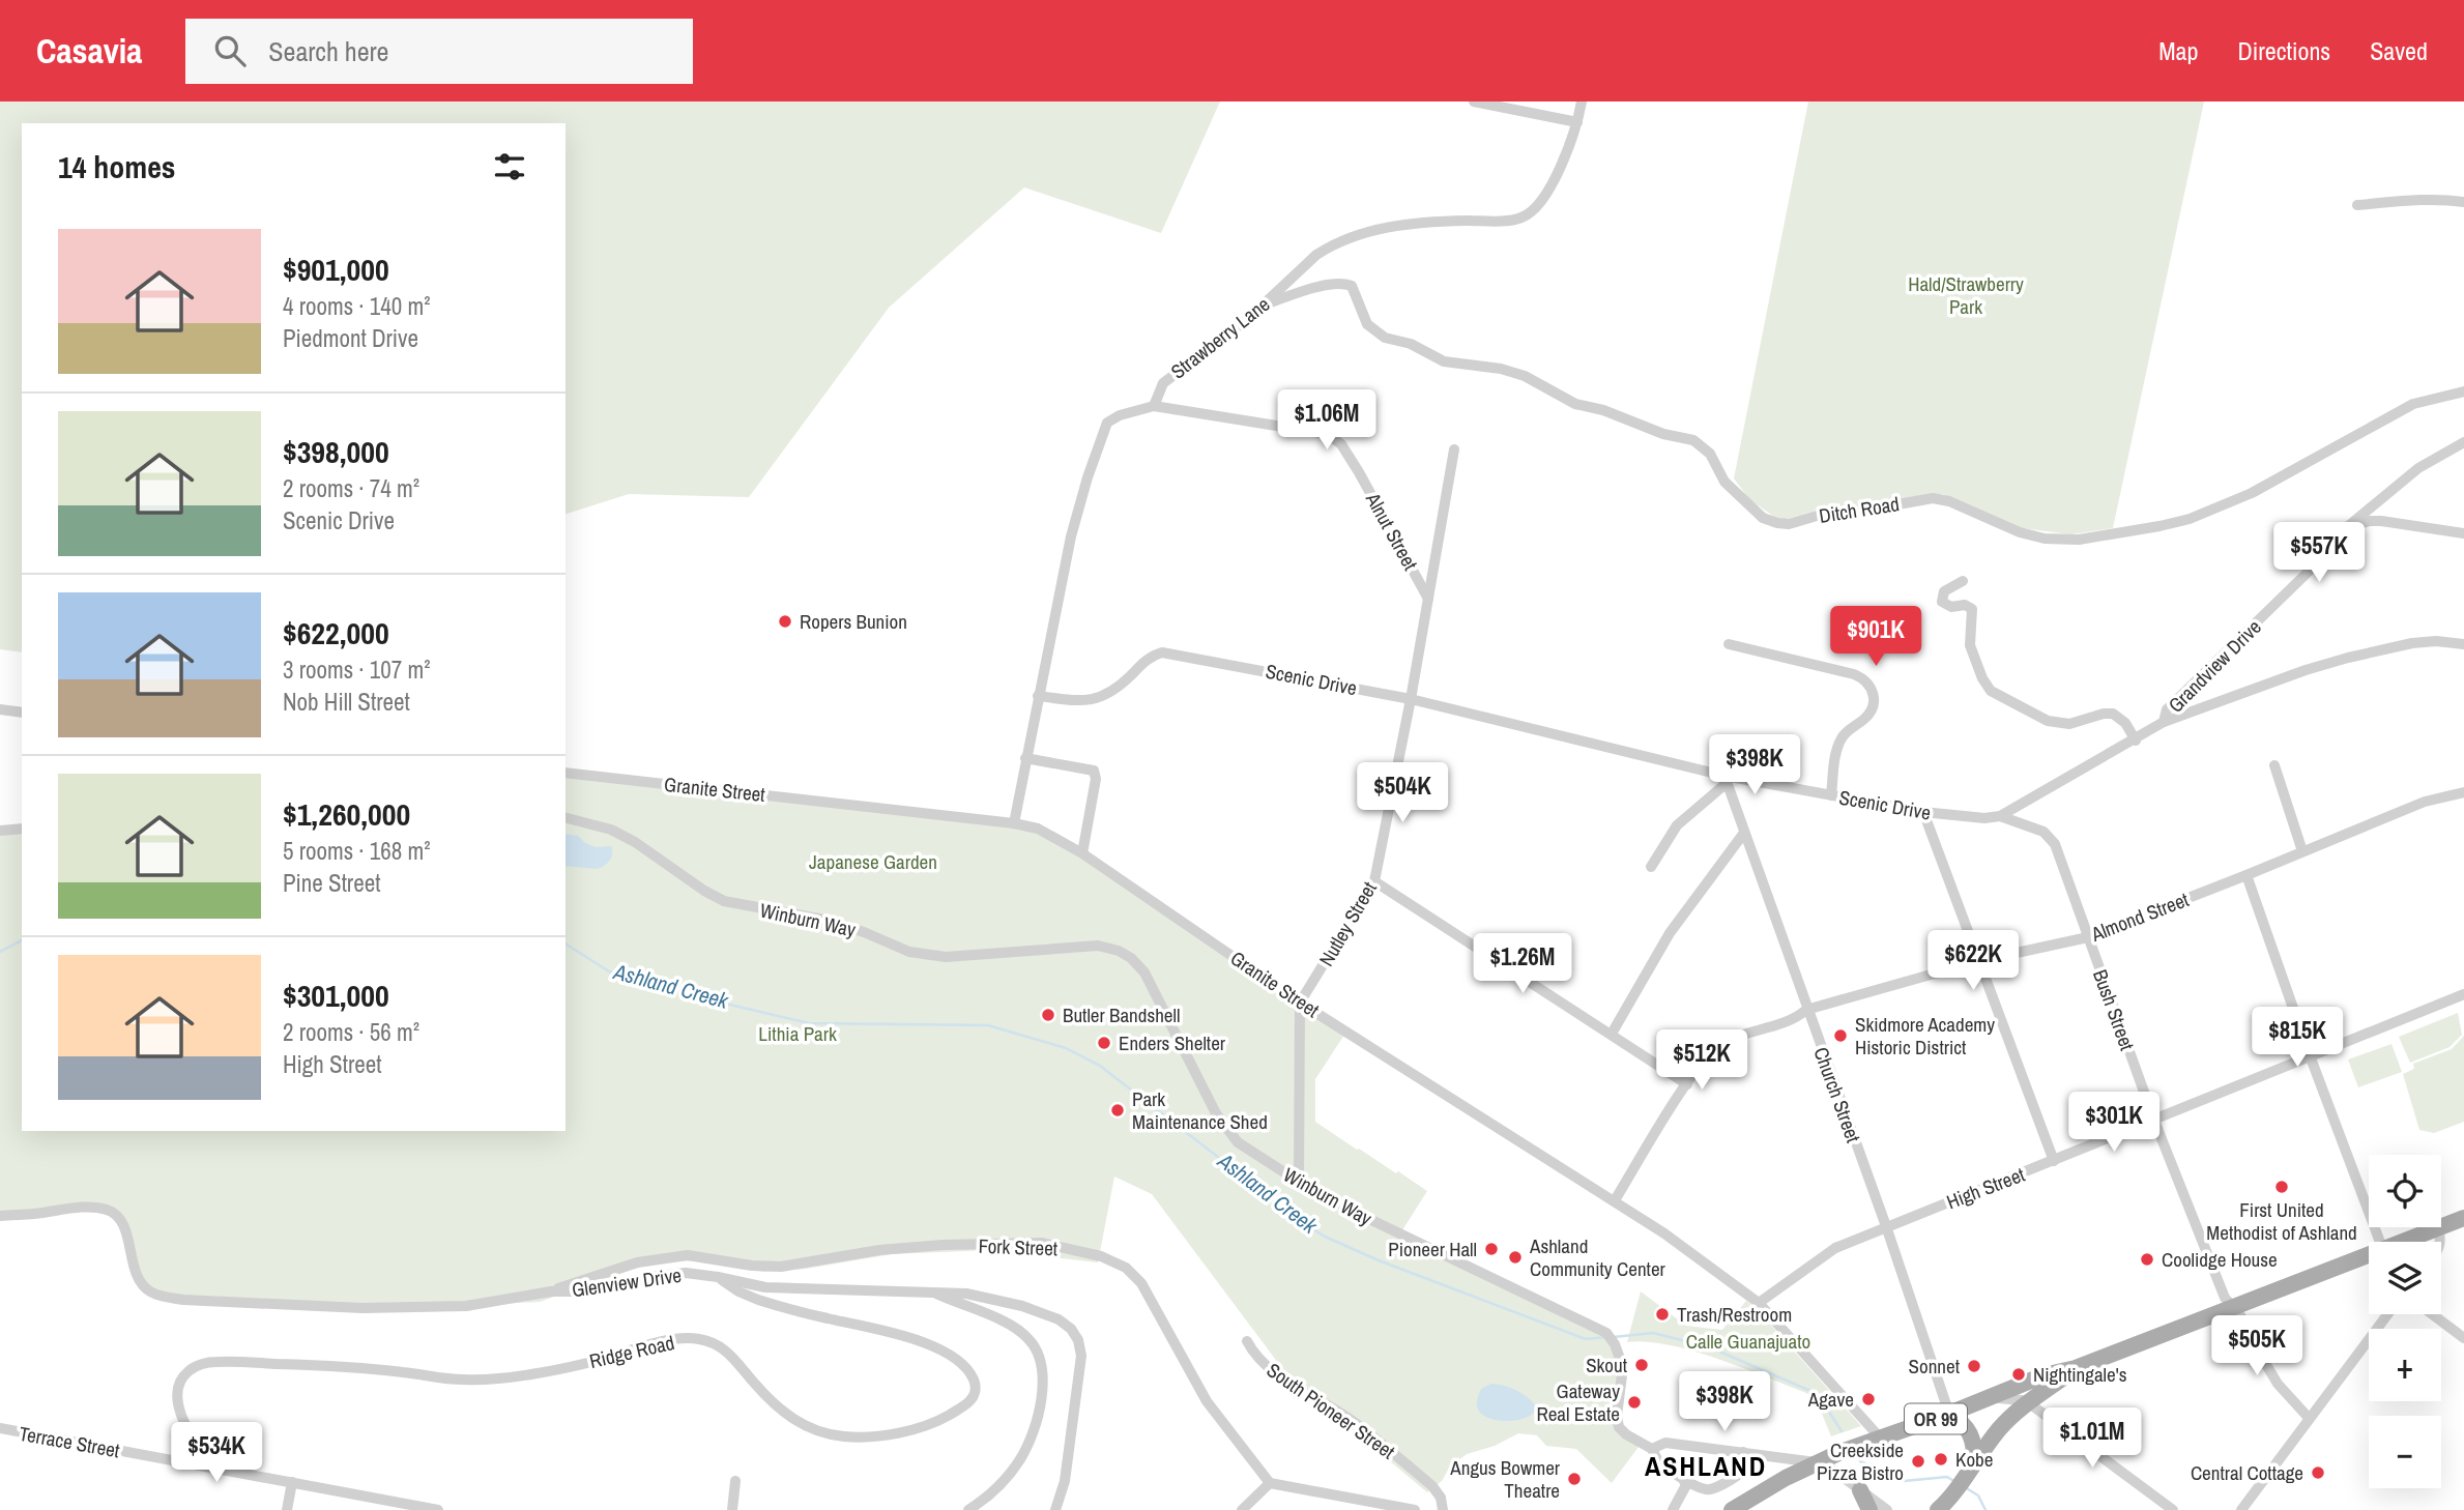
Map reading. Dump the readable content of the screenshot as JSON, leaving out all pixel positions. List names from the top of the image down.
{
  "streets": {
    "main road": ["OR 99"],
    "street": [
      "Strawberry Lane",
      "Ditch Road",
      "Alnut Street",
      "Grandview Drive",
      "Scenic Drive",
      "Granite Street",
      "Almond Street",
      "Winburn Way",
      "Nutley Street",
      "Bush Street",
      "Church Street",
      "High Street",
      "Fork Street",
      "Glenview Drive",
      "Ridge Road",
      "South Pioneer Street",
      "Terrace Street"
    ]
  },
  "crossings": [
    ["Strawberry Lane", "Ditch Road"],
    ["Strawberry Lane", "Alnut Street"],
    ["Alnut Street", "Nutley Street"],
    ["Grandview Drive", "Scenic Drive"],
    ["Scenic Drive", "Nutley Street"],
    ["Scenic Drive", "Bush Street"],
    ["Scenic Drive", "Church Street"],
    ["Granite Street", "Almond Street"],
    ["Granite Street", "Nutley Street"],
    ["Granite Street", "High Street"],
    ["Granite Street", "OR 99"],
    ["Almond Street", "Bush Street"],
    ["Almond Street", "Church Street"],
    ["Bush Street", "High Street"],
    ["Bush Street", "OR 99"],
    ["Church Street", "High Street"],
    ["Church Street", "OR 99"],
    ["Fork Street", "Glenview Drive"],
    ["Glenview Drive", "Ridge Road"],
    ["Ridge Road", "Terrace Street"]
  ],
  "districts": ["ASHLAND"],
  "water": ["Ashland Creek"],
  "parks": [
    "Hald/Strawberry Park",
    "Japanese Garden",
    "Lithia Park",
    "Calle Guanajuato"
  ],
  "places": [
    "Ropers Bunion",
    "Butler Bandshell",
    "Skidmore Academy Historic District",
    "Enders Shelter",
    "Park Maintenance Shed",
    "First United Methodist of Ashland",
    "Pioneer Hall",
    "Ashland Community Center",
    "Coolidge House",
    "Trash/Restroom",
    "Skout",
    "Sonnet",
    "Nightingale's",
    "Agave",
    "Gateway Real Estate",
    "Kobe",
    "Creekside Pizza Bistro",
    "Central Cottage",
    "Angus Bowmer Theatre"
  ],
  "page": {
    "header": "Casavia",
    "search": "Search here",
    "nav": ["Map", "Directions", "Saved"],
    "heading": "14 homes",
    "list": [
      {
        "name": "$901,000",
        "note": "4 rooms · 140 m² · Piedmont Drive"
      },
      {
        "name": "$398,000",
        "note": "2 rooms · 74 m² · Scenic Drive"
      },
      {
        "name": "$622,000",
        "note": "3 rooms · 107 m² · Nob Hill Street"
      },
      {
        "name": "$1,260,000",
        "note": "5 rooms · 168 m² · Pine Street"
      },
      {
        "name": "$301,000",
        "note": "2 rooms · 56 m² · High Street"
      }
    ],
    "price": [
      "$1.06M",
      "$557K",
      "$901K",
      "$398K",
      "$504K",
      "$622K",
      "$1.26M",
      "$815K",
      "$512K",
      "$301K",
      "$505K",
      "$398K",
      "$1.01M",
      "$534K"
    ],
    "map_buttons": ["+", "−"]
  }
}
